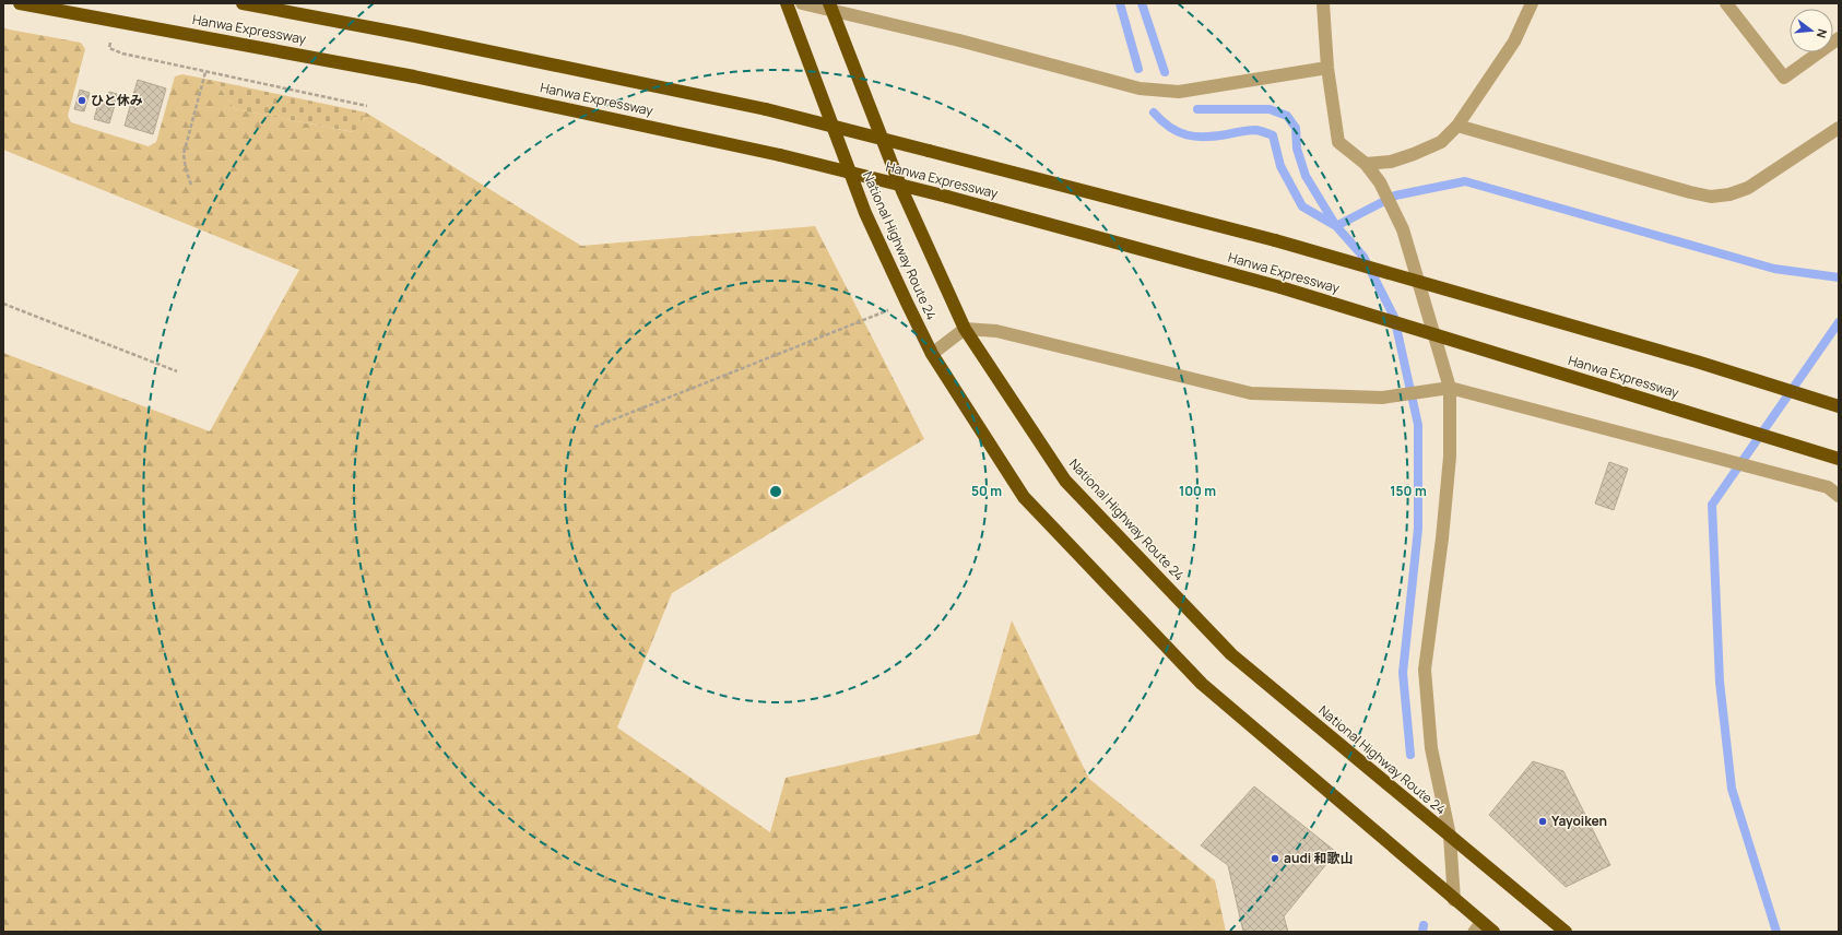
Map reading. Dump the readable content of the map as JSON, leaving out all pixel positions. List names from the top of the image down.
{
  "streets": {
    "highway": ["Hanwa Expressway", "National Highway Route 24"]
  },
  "places": ["ひと休み", "Yayoiken", "audi 和歌山"],
  "north": "right",
  "rings": ["50 m", "100 m", "150 m"]
}
